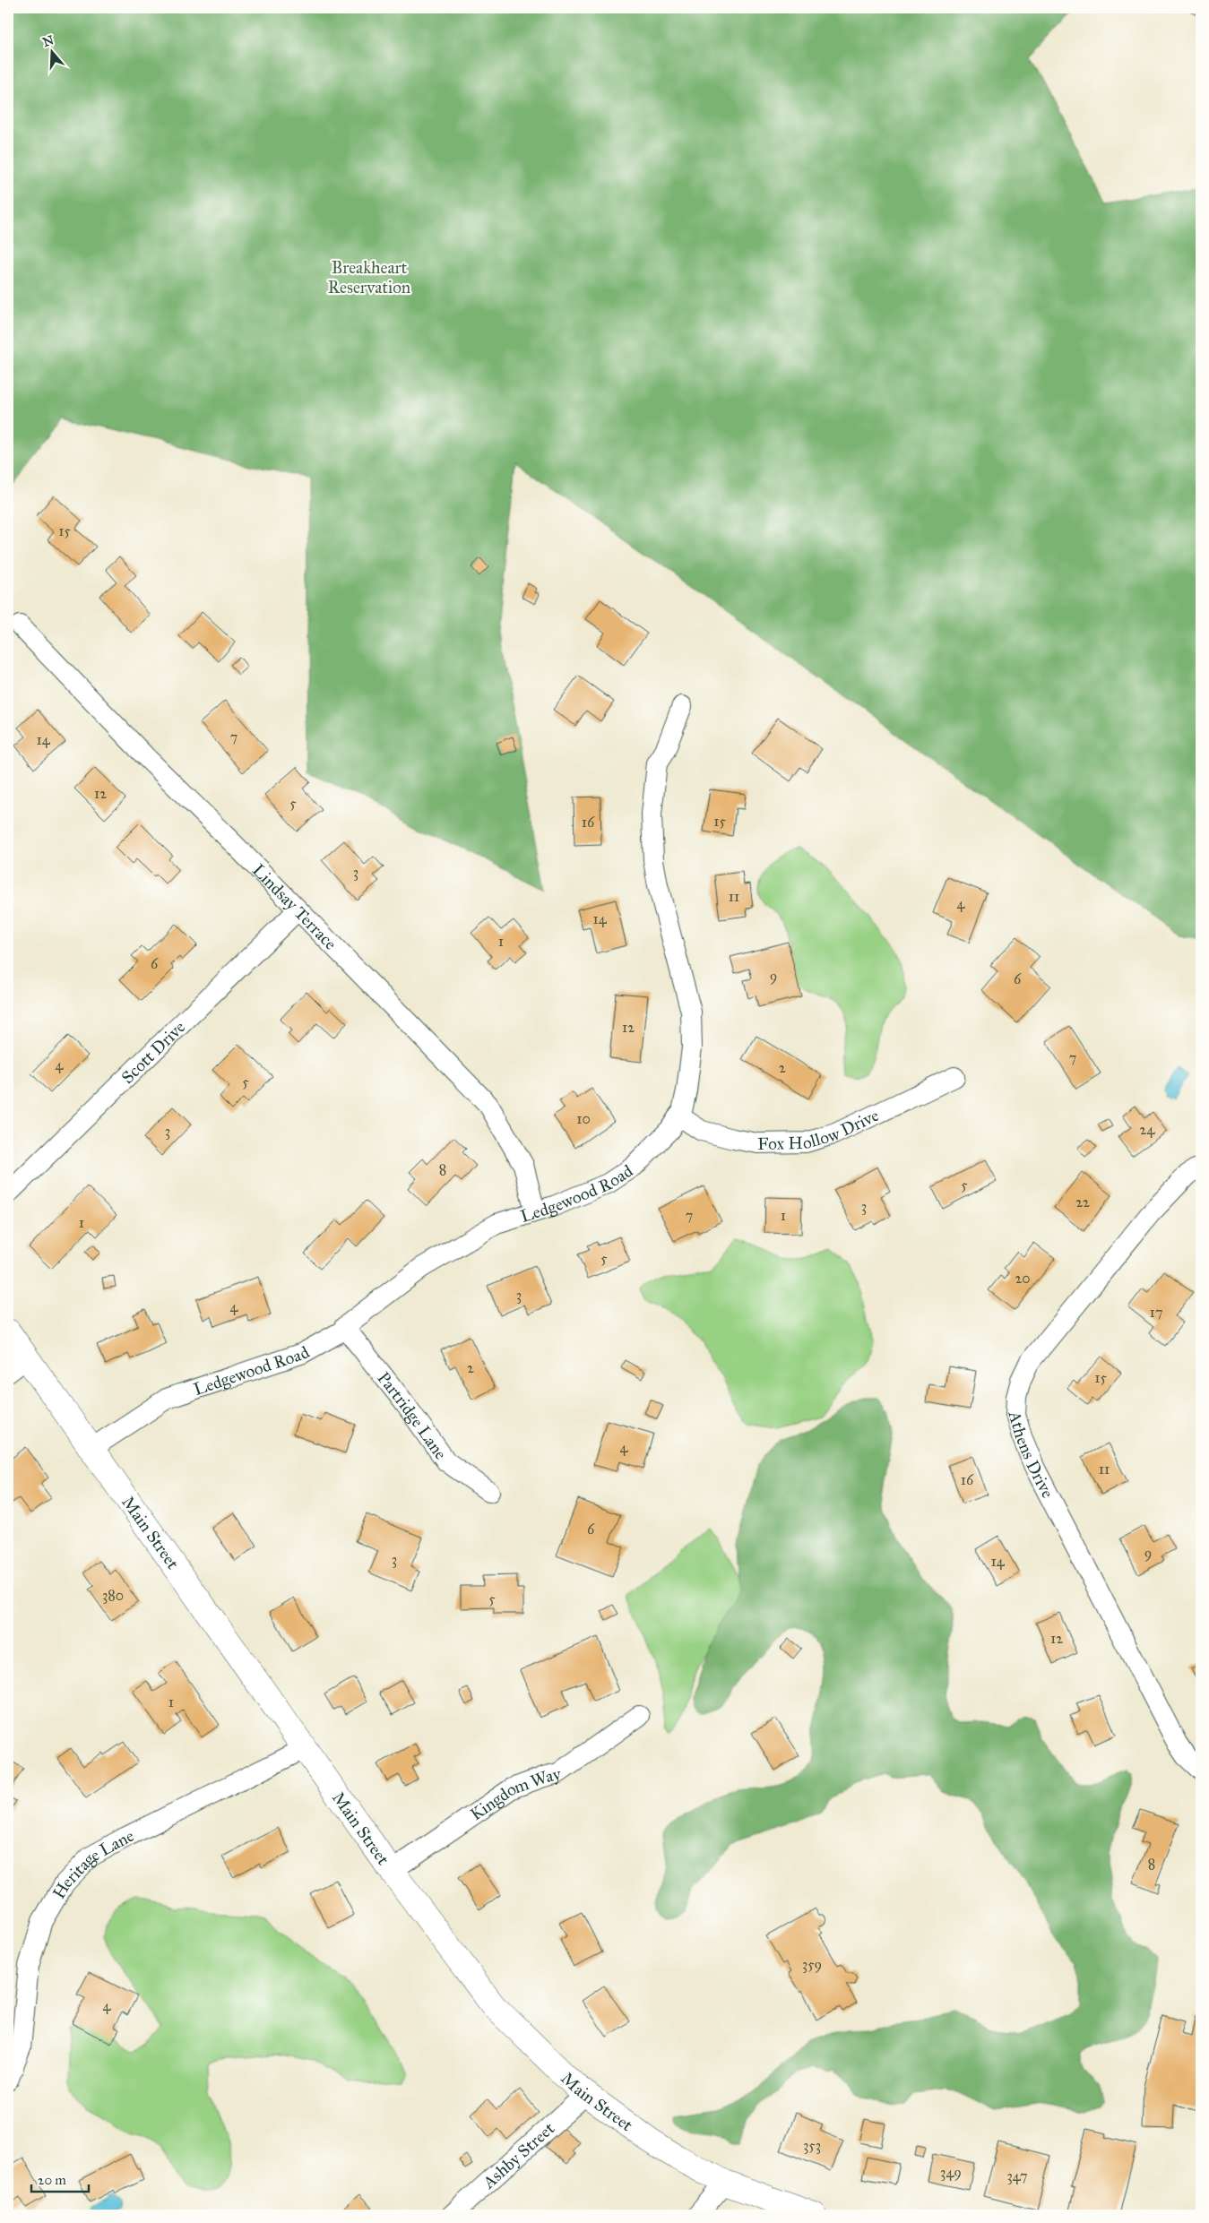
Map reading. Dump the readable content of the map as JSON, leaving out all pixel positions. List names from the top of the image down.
{
  "streets": {
    "main road": ["Main Street"],
    "street": [
      "Lindsay Terrace",
      "Scott Drive",
      "Fox Hollow Drive",
      "Ledgewood Road",
      "Partridge Lane",
      "Athens Drive",
      "Kingdom Way",
      "Heritage Lane",
      "Ashby Street"
    ]
  },
  "crossings": [
    ["Lindsay Terrace", "Scott Drive"],
    ["Lindsay Terrace", "Ledgewood Road"],
    ["Fox Hollow Drive", "Ledgewood Road"],
    ["Ledgewood Road", "Partridge Lane"],
    ["Ledgewood Road", "Main Street"],
    ["Main Street", "Kingdom Way"],
    ["Main Street", "Heritage Lane"],
    ["Main Street", "Ashby Street"]
  ],
  "parks": ["Breakheart Reservation"],
  "house_numbers": [
    "15",
    "7",
    "14",
    "12",
    "5",
    "15",
    "16",
    "3",
    "11",
    "4",
    "14",
    "1",
    "6",
    "9",
    "6",
    "12",
    "7",
    "4",
    "2",
    "5",
    "10",
    "24",
    "3",
    "8",
    "5",
    "22",
    "3",
    "7",
    "1",
    "1",
    "5",
    "20",
    "3",
    "4",
    "17",
    "2",
    "15",
    "4",
    "11",
    "16",
    "6",
    "9",
    "3",
    "14",
    "380",
    "5",
    "12",
    "1",
    "8",
    "359",
    "4",
    "353",
    "349",
    "347"
  ],
  "scale_bar": "20 m",
  "north": "top"
}
